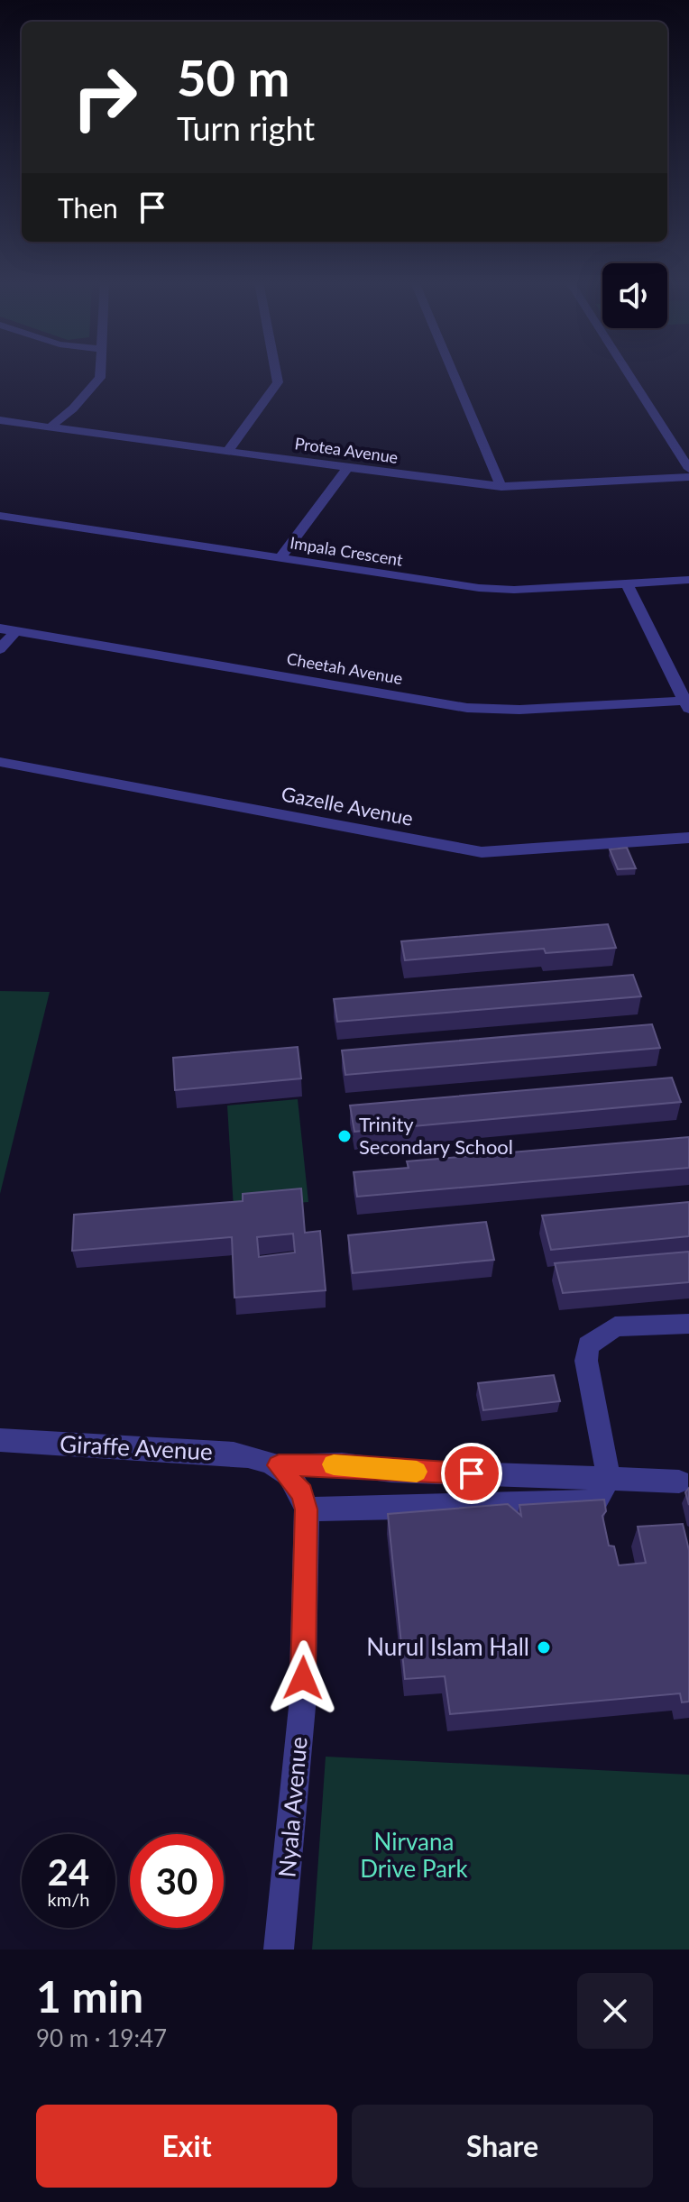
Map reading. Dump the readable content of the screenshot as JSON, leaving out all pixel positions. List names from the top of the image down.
{
  "streets": {
    "street": [
      "Protea Avenue",
      "Impala Crescent",
      "Cheetah Avenue",
      "Gazelle Avenue",
      "Giraffe Avenue",
      "Nyala Avenue"
    ]
  },
  "crossings": [
    ["Giraffe Avenue", "Nyala Avenue"]
  ],
  "parks": ["Nirvana Drive Park"],
  "places": ["Trinity Secondary School", "Nurul Islam Hall"],
  "page": {
    "turn": ["50 m", "Turn right"],
    "then": "Then",
    "speed": "24 km/h",
    "limit": "30",
    "heading": ["1 min", "90 m · 19:47"],
    "buttons": ["Exit", "Share"]
  }
}
